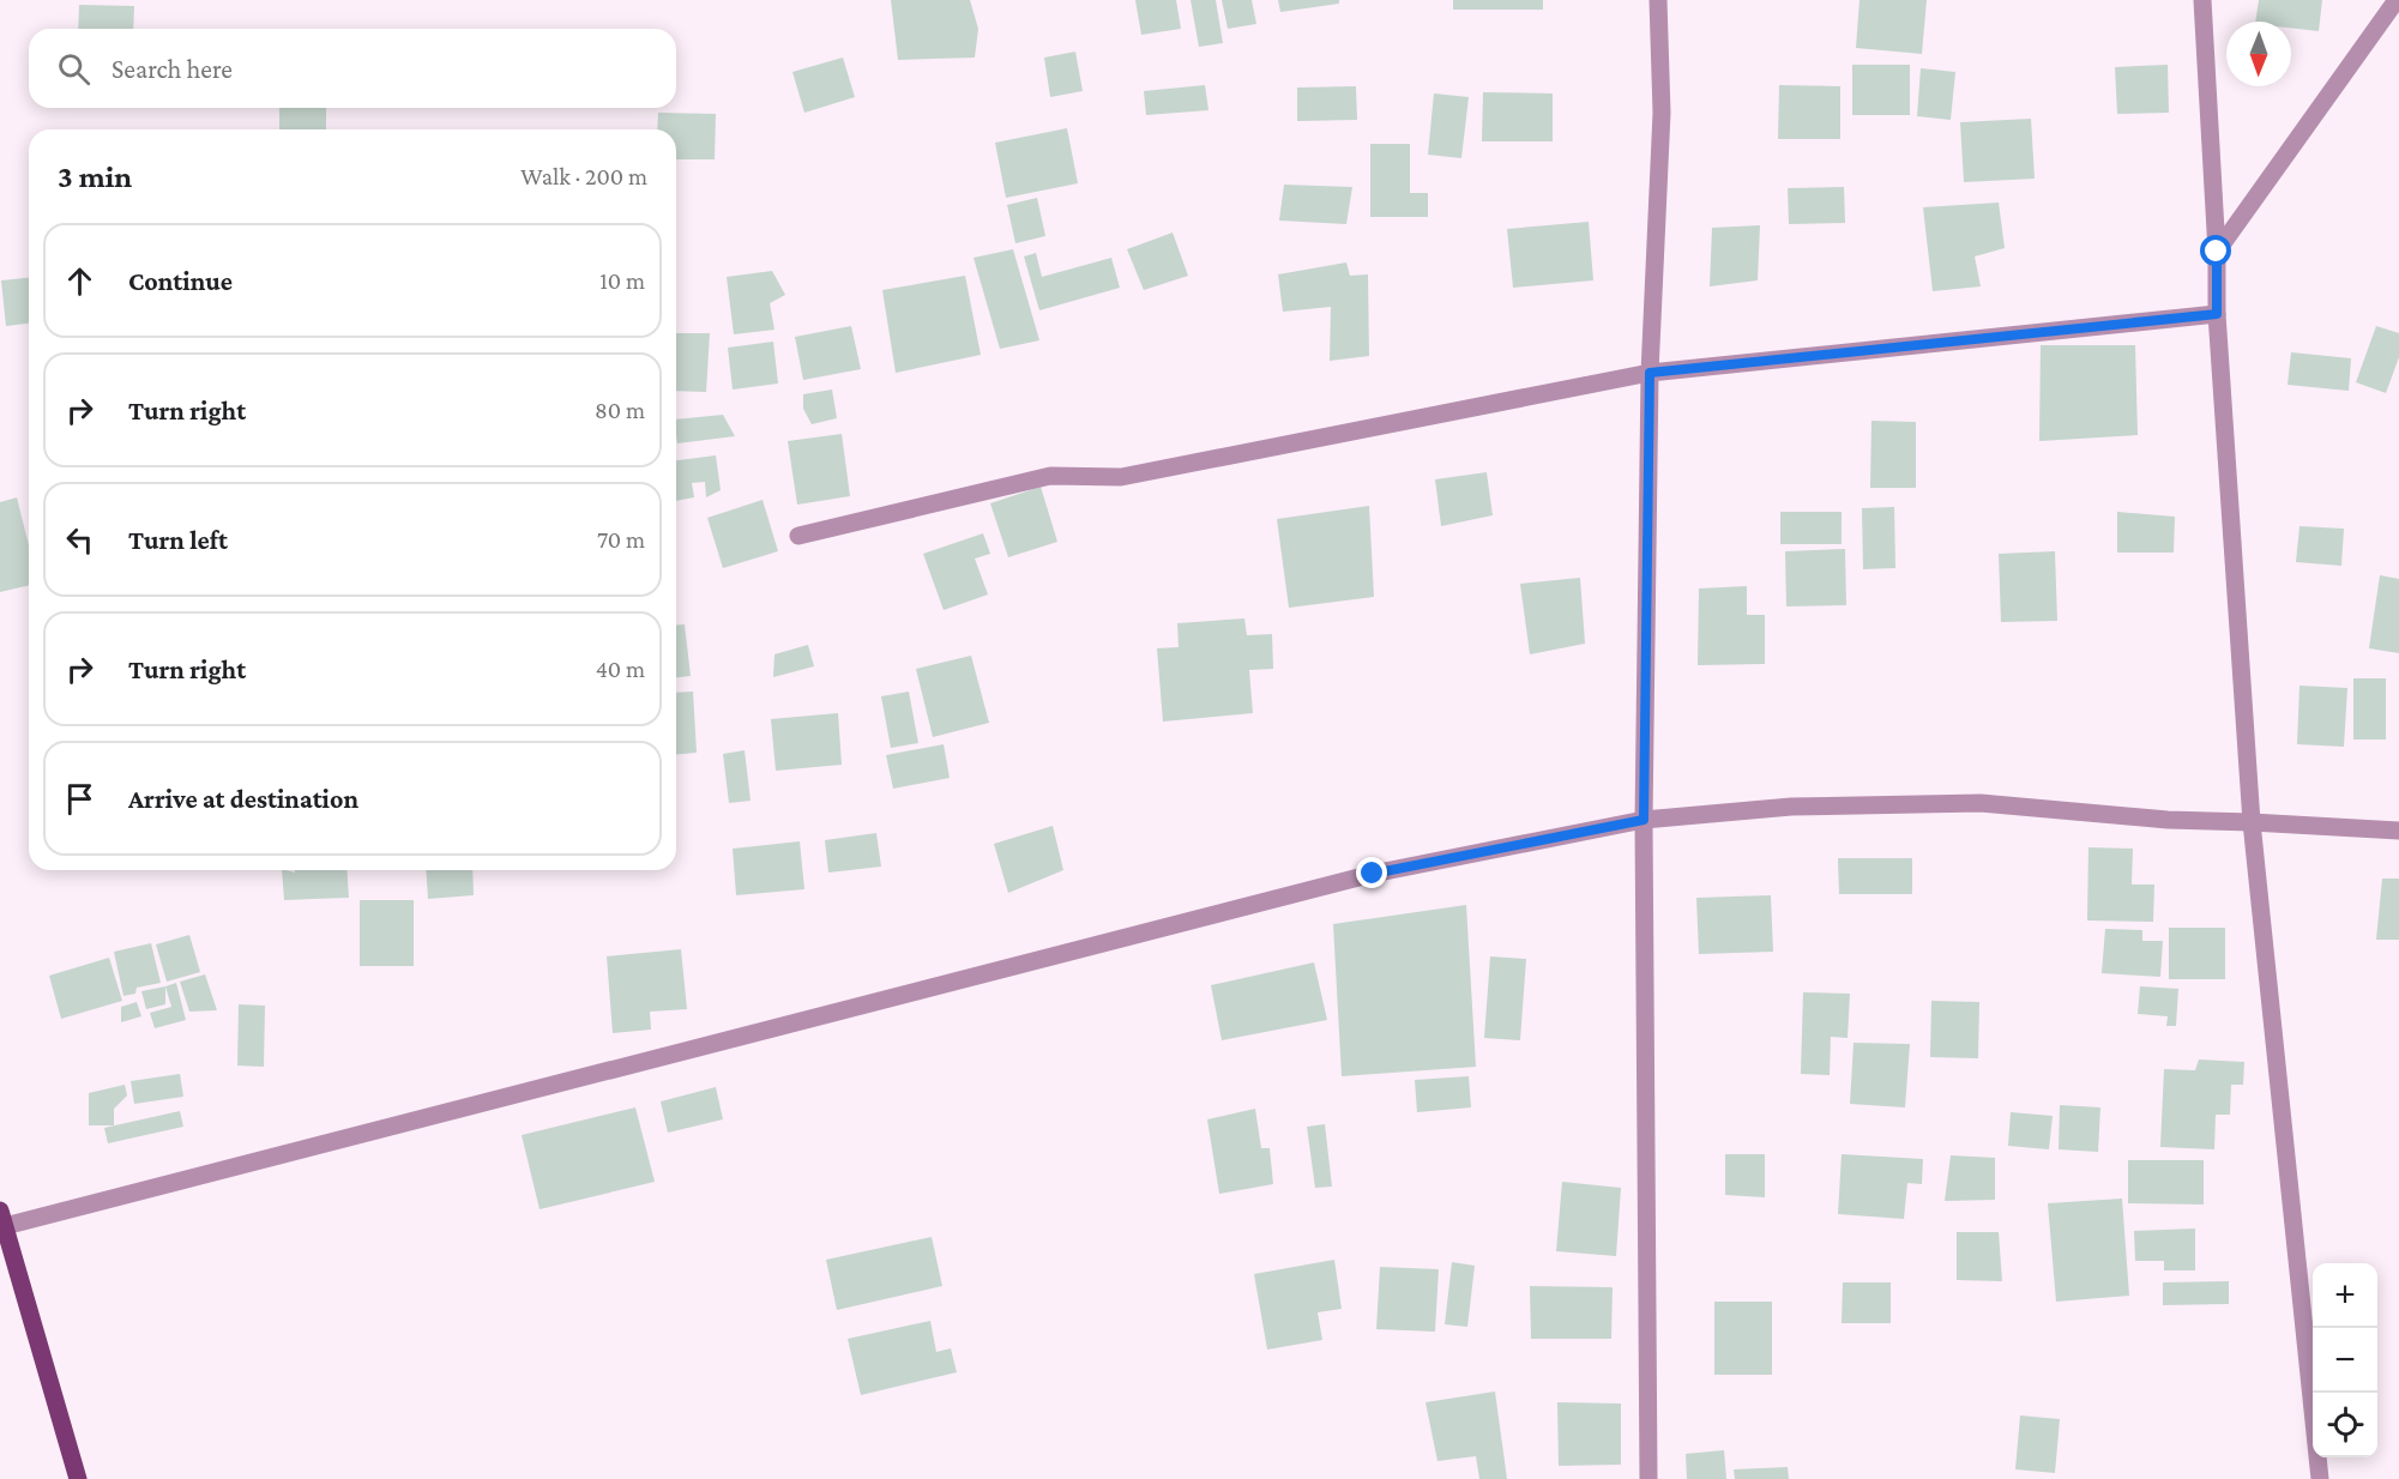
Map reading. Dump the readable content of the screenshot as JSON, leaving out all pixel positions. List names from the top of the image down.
{
  "north": "bottom",
  "page": {
    "search": "Search here",
    "heading": ["3 min", "Walk · 200 m"],
    "list": [
      ["Continue", "10 m"],
      ["Turn right", "80 m"],
      ["Turn left", "70 m"],
      ["Turn right", "40 m"],
      "Arrive at destination"
    ],
    "map_buttons": ["+", "−"]
  }
}
